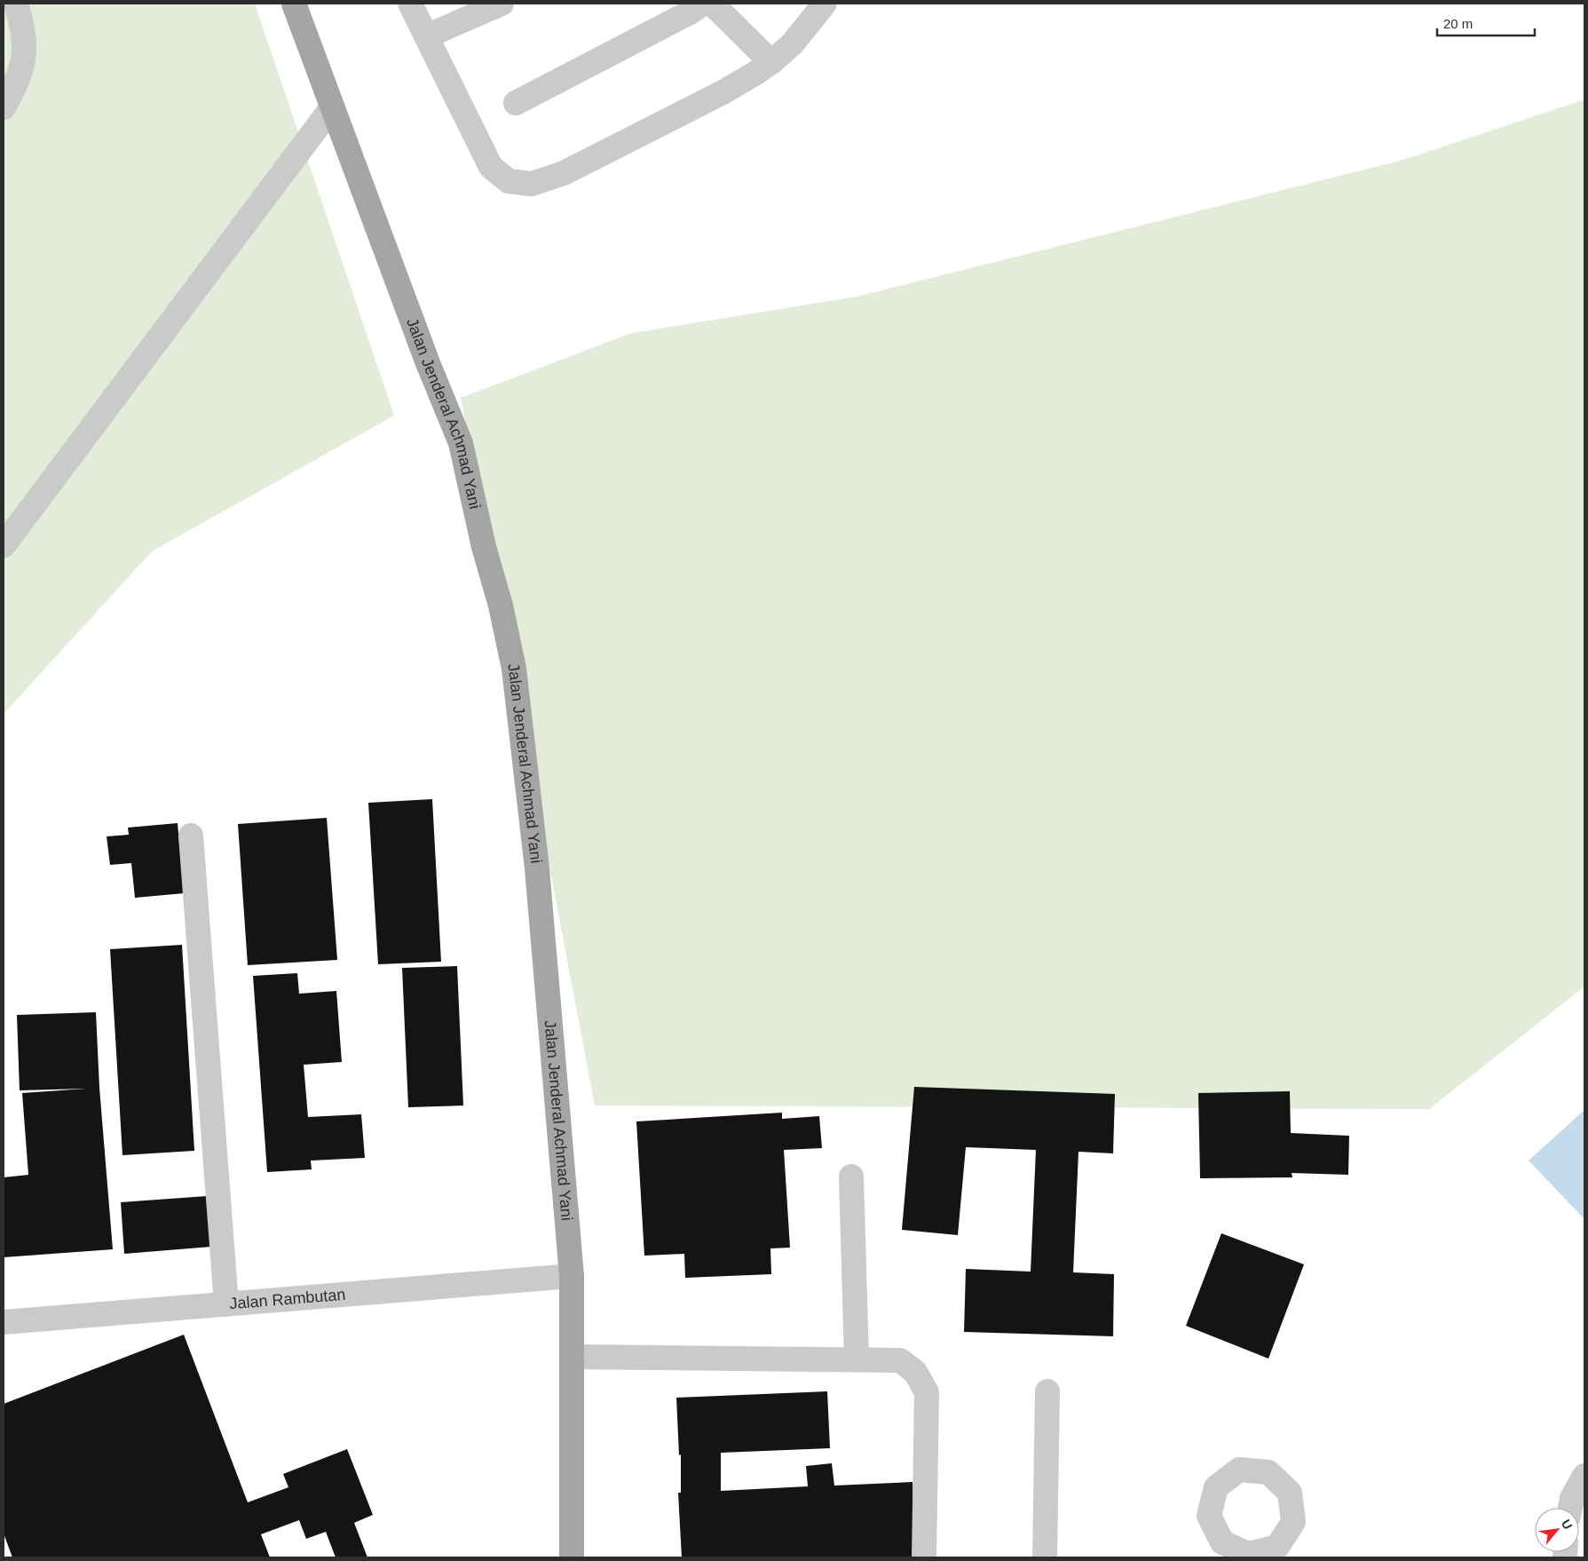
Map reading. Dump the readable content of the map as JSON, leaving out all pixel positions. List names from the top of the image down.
{
  "streets": {
    "main road": ["Jalan Jenderal Achmad Yani"],
    "street": ["Jalan Rambutan"]
  },
  "crossings": [
    ["Jalan Jenderal Achmad Yani", "Jalan Rambutan"]
  ],
  "scale_bar": "20 m",
  "north": "top right"
}
